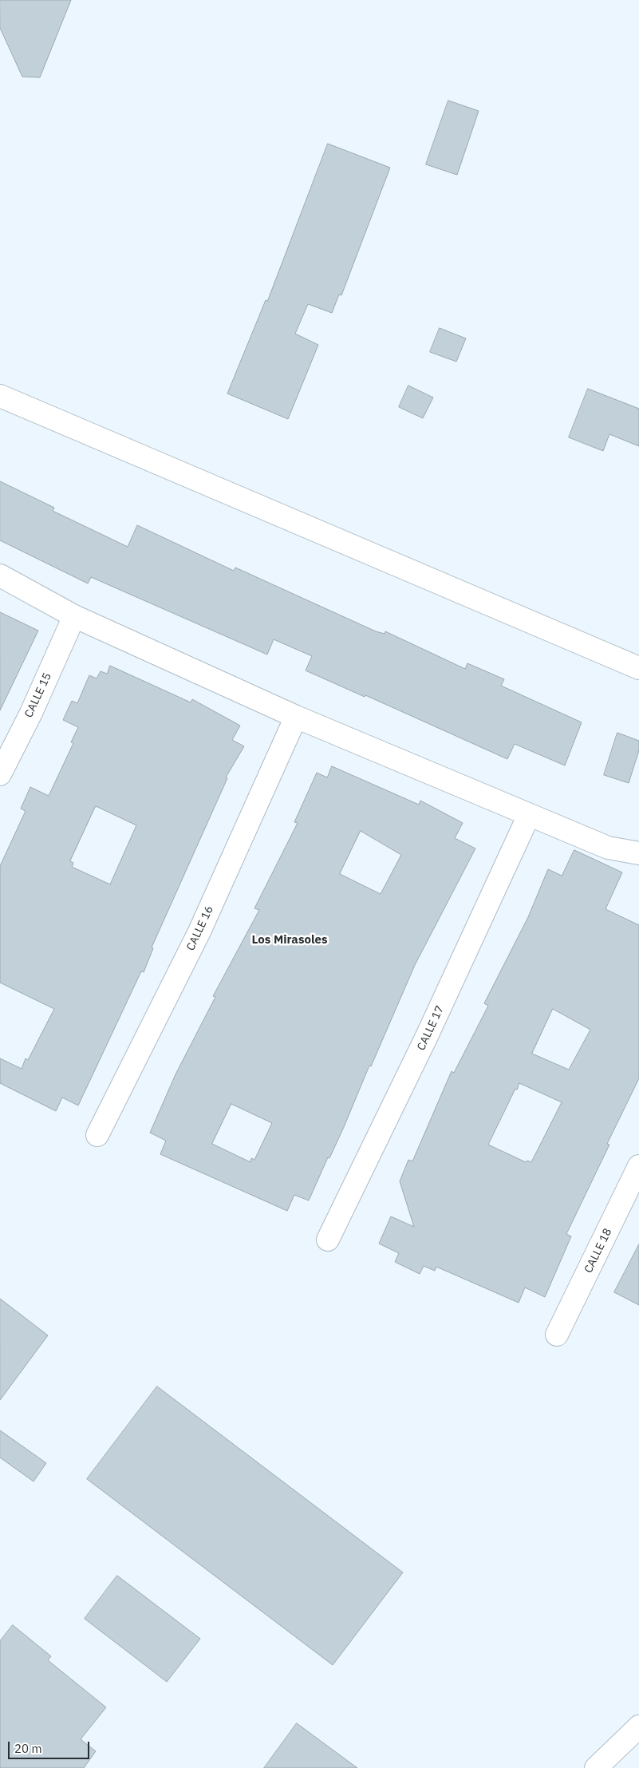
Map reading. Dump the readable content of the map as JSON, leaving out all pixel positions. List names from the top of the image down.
{
  "streets": {
    "street": [
      "CALLE 15",
      "CALLE 16",
      "CALLE 17",
      "CALLE 18"
    ]
  },
  "districts": ["Los Mirasoles"],
  "scale_bar": "20 m"
}
